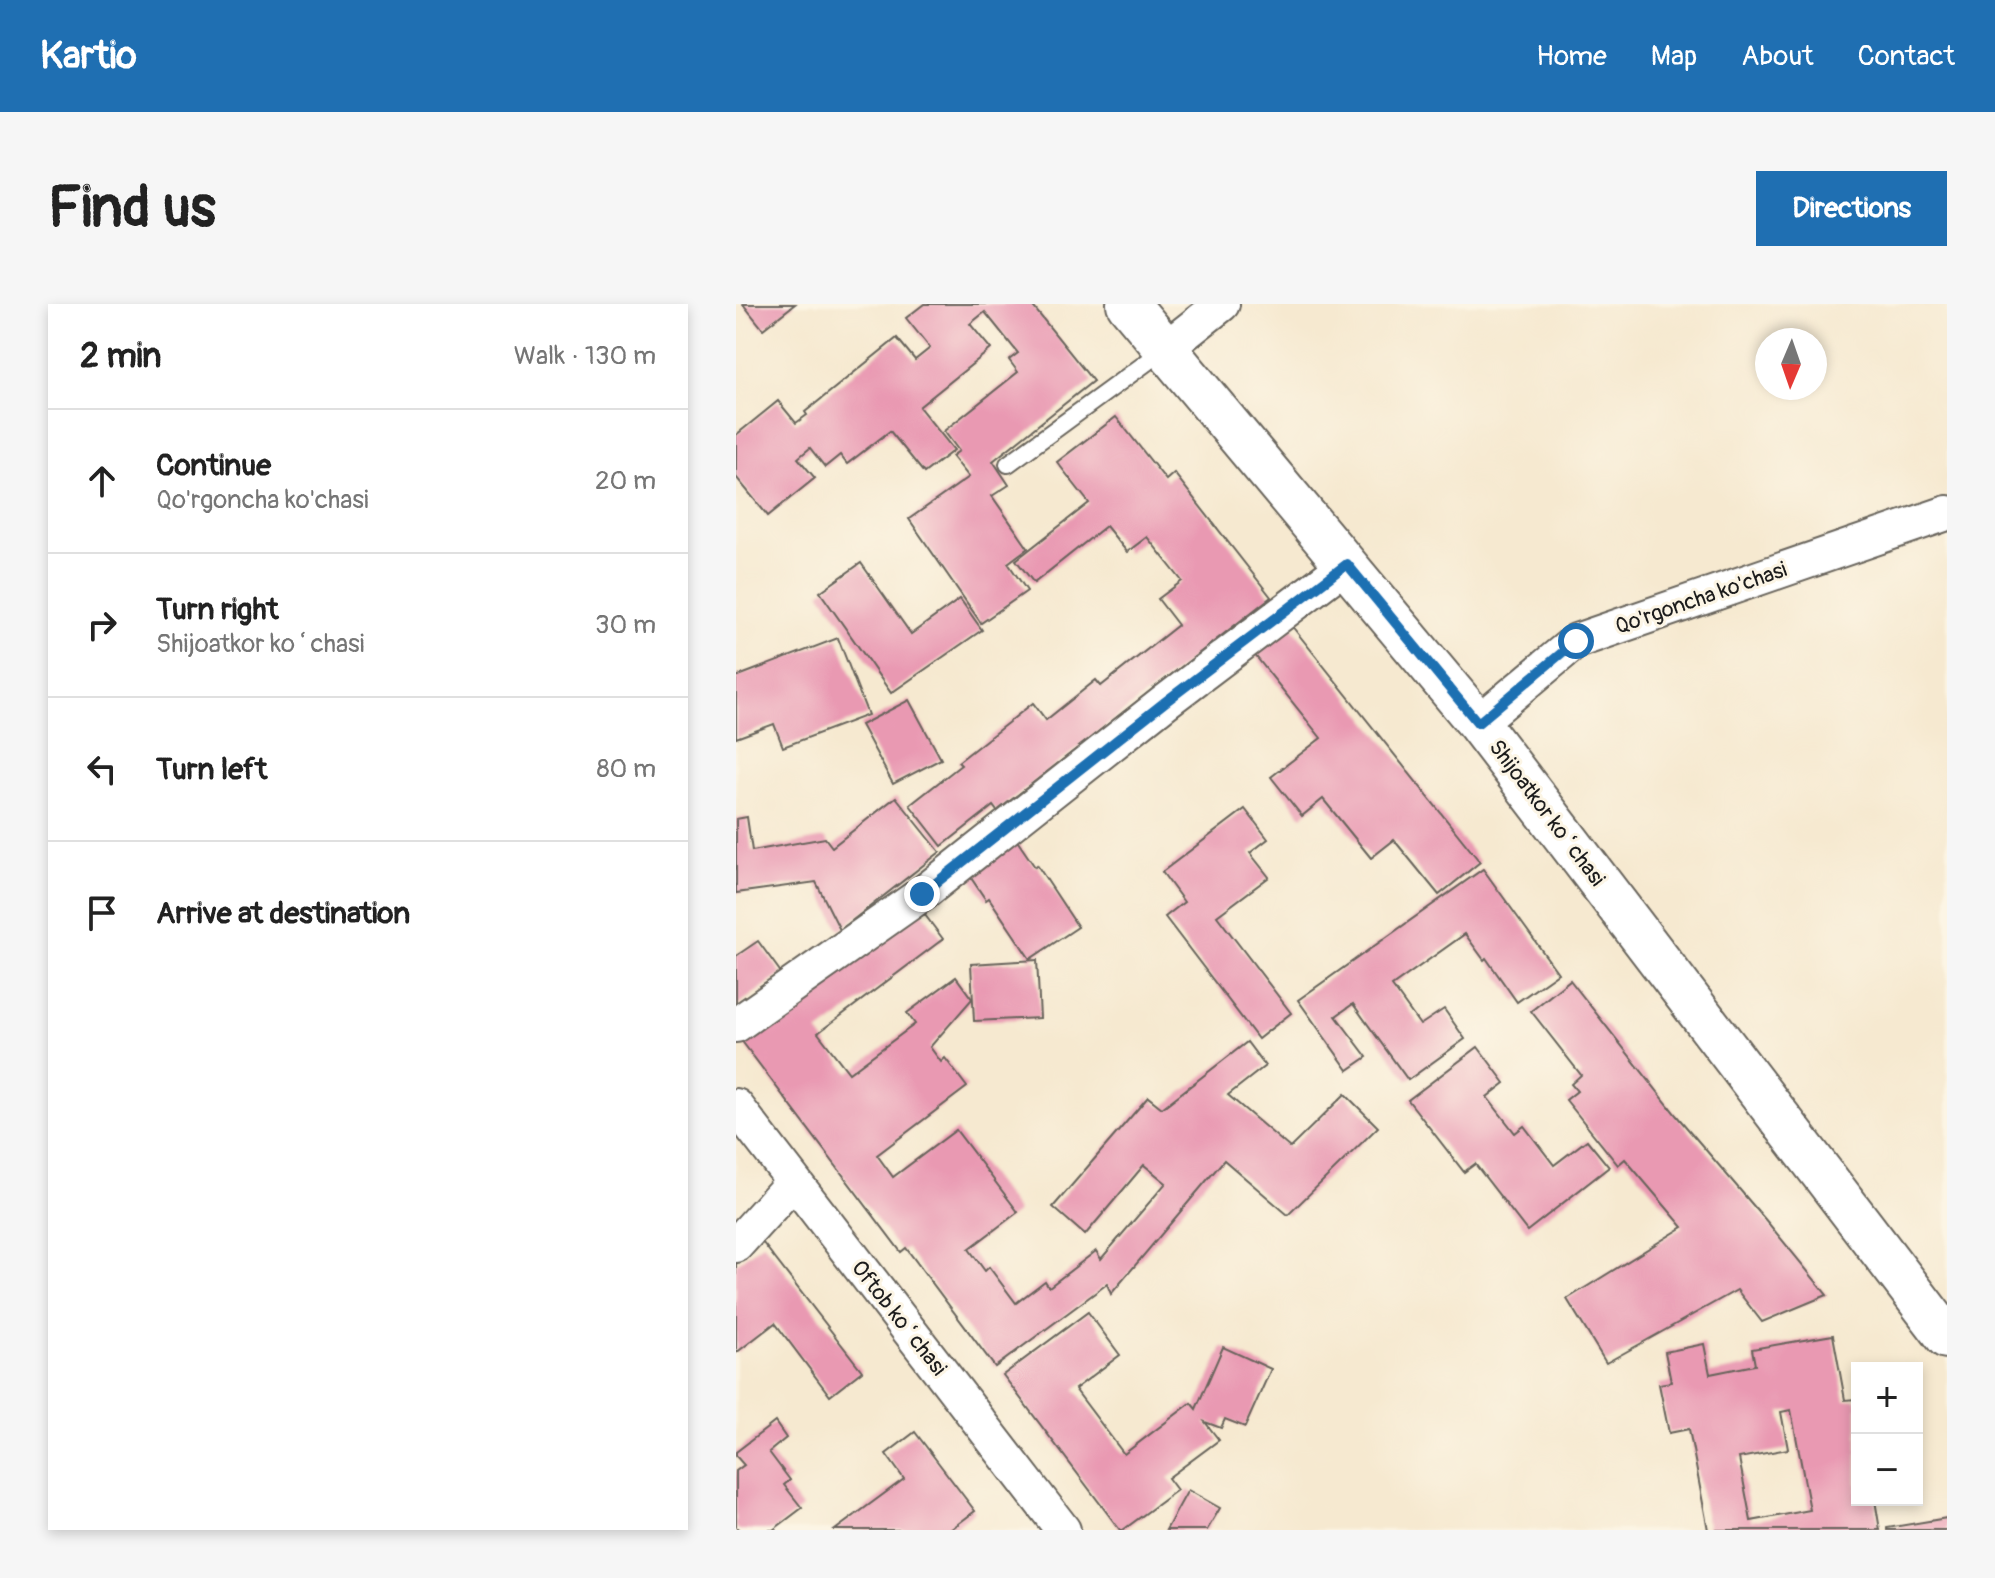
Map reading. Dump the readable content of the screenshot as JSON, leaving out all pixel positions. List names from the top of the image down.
{
  "streets": {
    "street": ["Qo'rgoncha ko'chasi", "Shijoatkor koʻchasi", "Oftob koʻchasi"]
  },
  "crossings": [
    ["Qo'rgoncha ko'chasi", "Shijoatkor koʻchasi"]
  ],
  "north": "bottom",
  "page": {
    "header": "Kartio",
    "nav": [
      "Home",
      "Map",
      "About",
      "Contact"
    ],
    "buttons": "Directions",
    "title": "Find us",
    "heading": ["2 min", "Walk · 130 m"],
    "list": [
      ["Continue", "Qo'rgoncha ko'chasi", "20 m"],
      ["Turn right", "Shijoatkor koʻchasi", "30 m"],
      ["Turn left", "80 m"],
      "Arrive at destination"
    ],
    "map_buttons": ["+", "−"]
  }
}
